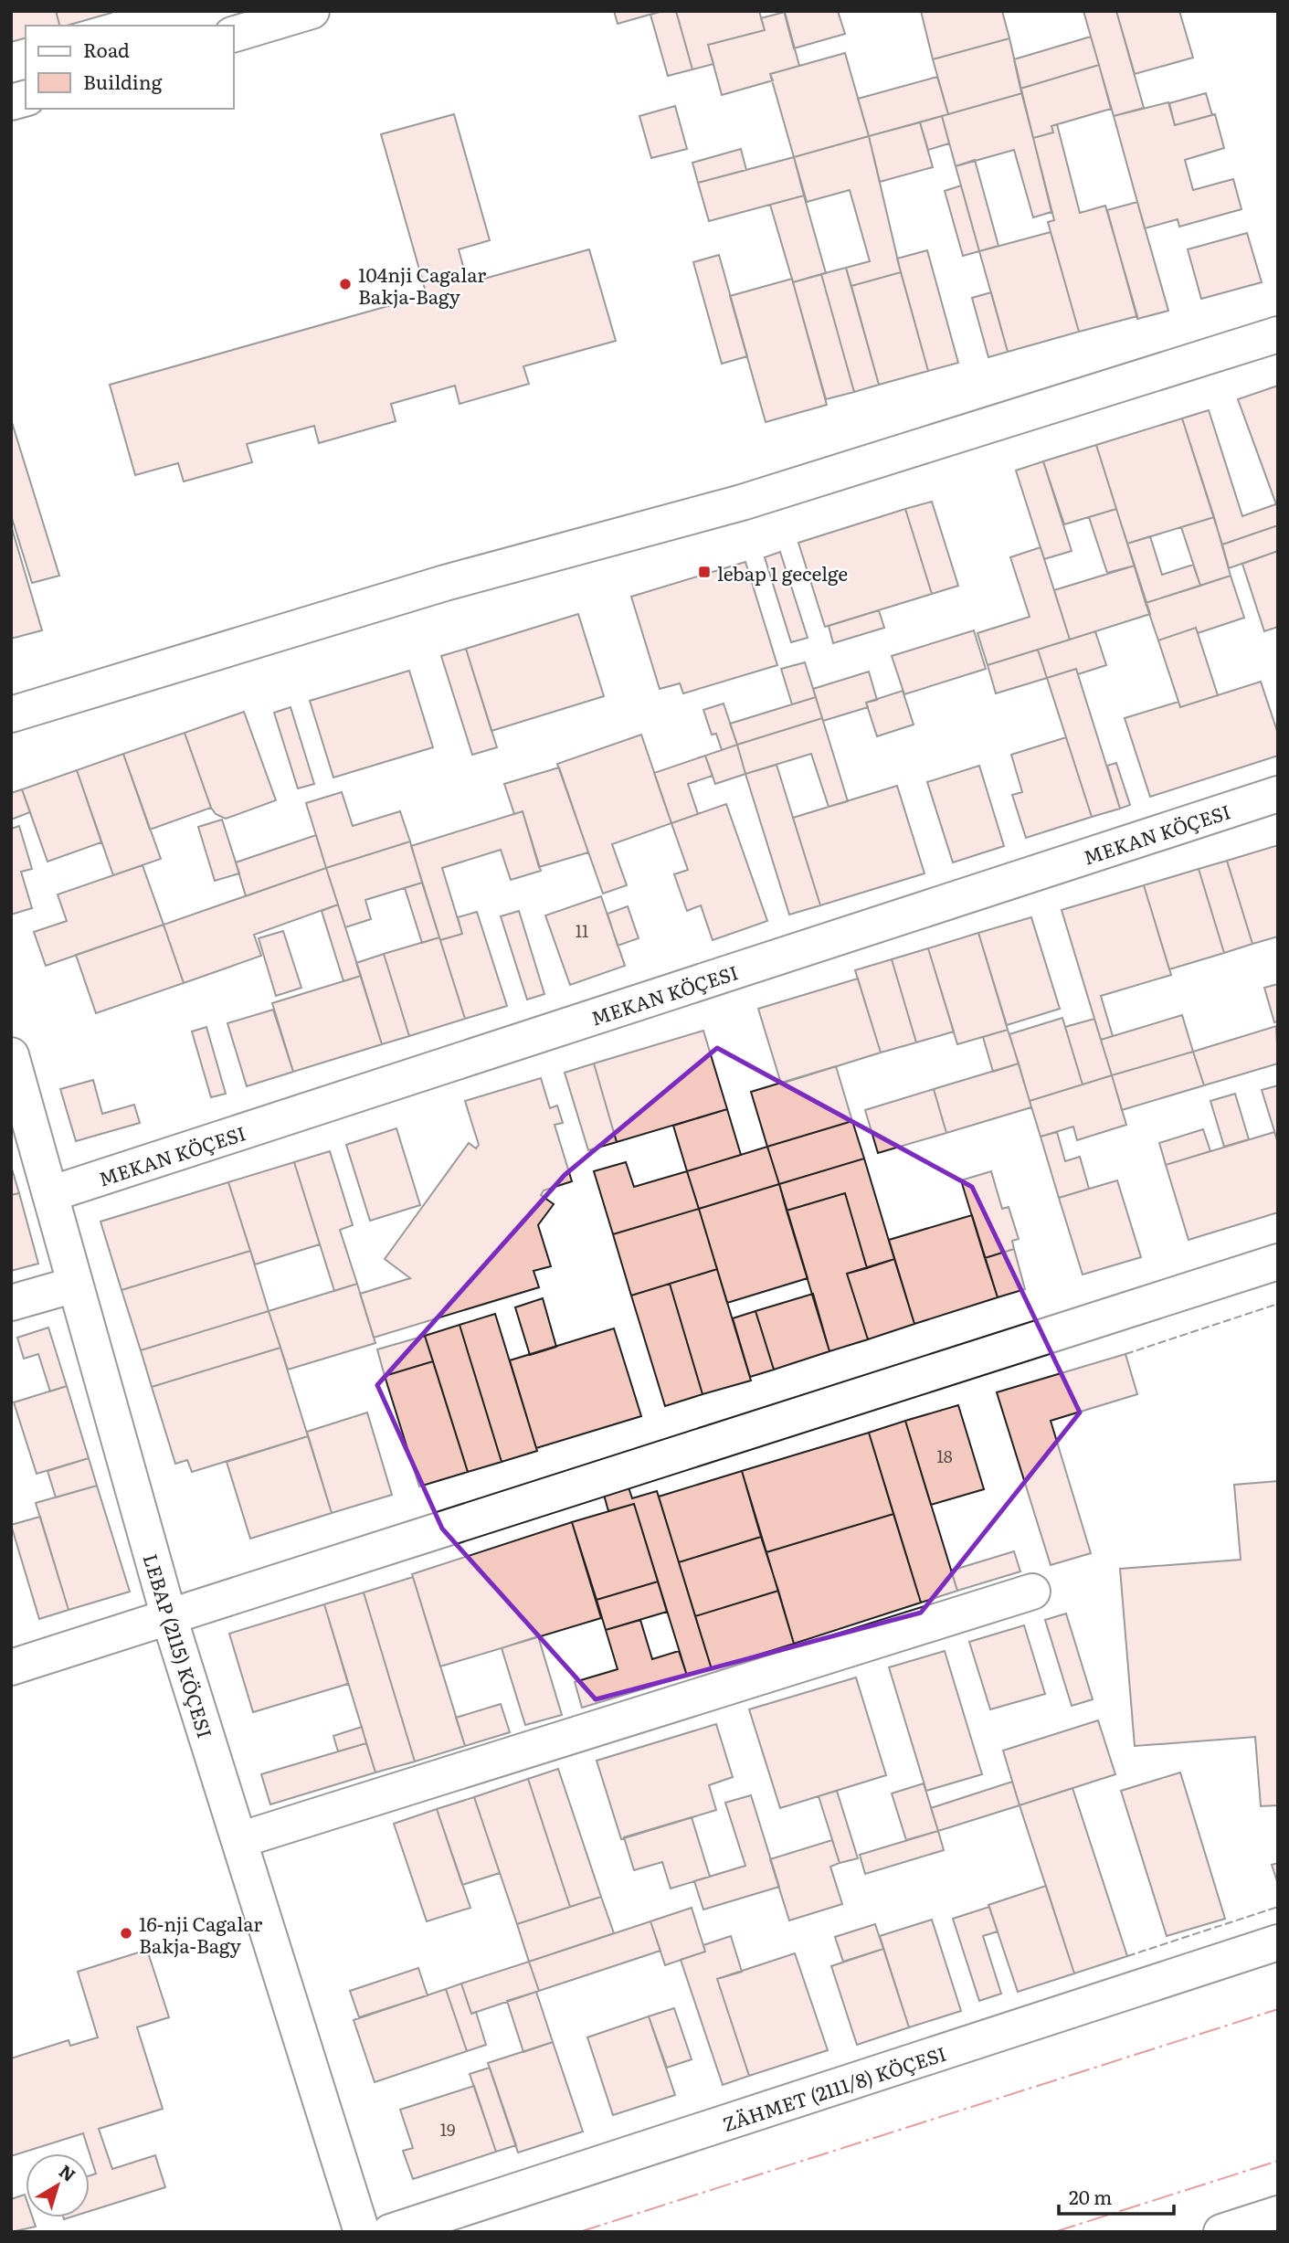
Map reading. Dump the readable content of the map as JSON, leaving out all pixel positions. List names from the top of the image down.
{
  "streets": {
    "street": ["MEKAN KÖÇESI", "LEBAP (2115) KÖÇESI", "ZÄHMET (2111/8) KÖÇESI"]
  },
  "crossings": [
    ["MEKAN KÖÇESI", "LEBAP (2115) KÖÇESI"]
  ],
  "places": {
    "other": ["104nji Cagalar Bakja-Bagy", "16-nji Cagalar Bakja-Bagy"],
    "transit": ["lebap 1 gecelge"]
  },
  "house_numbers": ["11", "18", "19"],
  "legend": ["Road", "Building"],
  "scale_bar": "20 m",
  "north": "top right"
}
